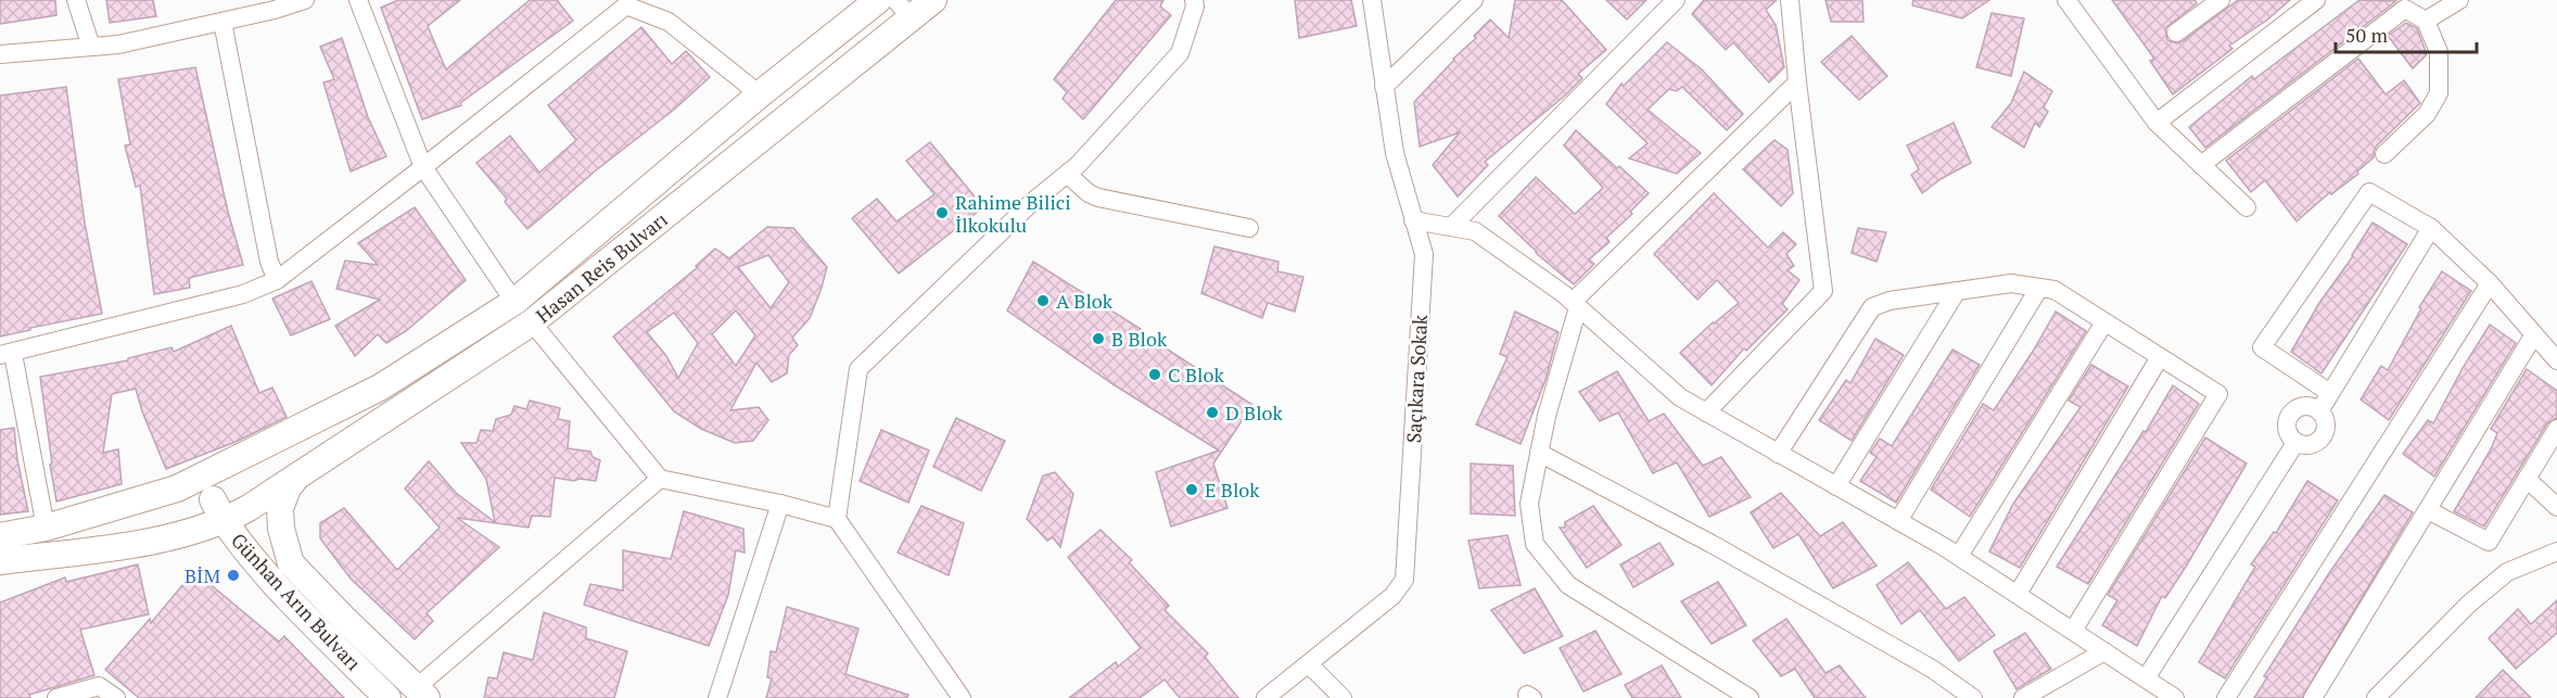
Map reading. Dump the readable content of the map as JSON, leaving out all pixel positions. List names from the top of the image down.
{
  "streets": {
    "main road": ["Hasan Reis Bulvarı", "Günhan Arın Bulvarı"],
    "street": ["Saçıkara Sokak"]
  },
  "crossings": [
    ["Hasan Reis Bulvarı", "Günhan Arın Bulvarı"]
  ],
  "places": [
    "Rahime Bilici İlkokulu",
    "A Blok",
    "B Blok",
    "C Blok",
    "D Blok",
    "E Blok",
    "BİM"
  ],
  "scale_bar": "50 m"
}
